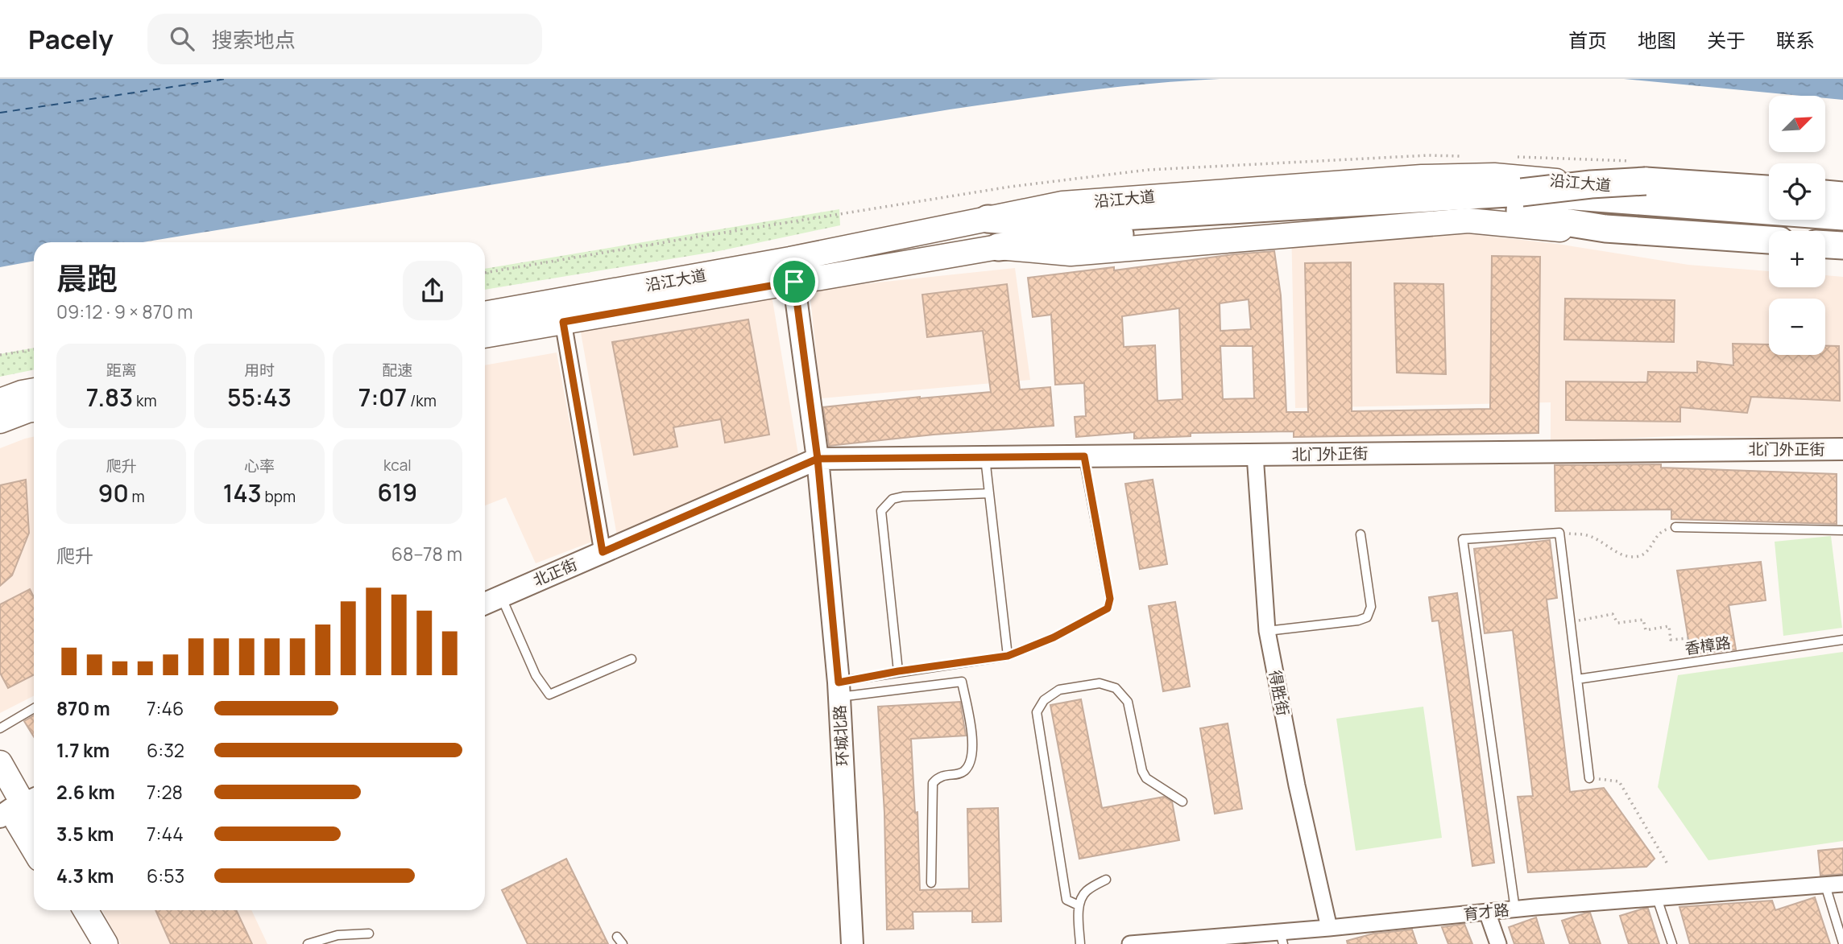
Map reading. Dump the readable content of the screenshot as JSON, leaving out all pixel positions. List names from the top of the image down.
{
  "streets": {
    "main road": ["沿江大道"],
    "street": [
      "北门外正街",
      "北正街",
      "得胜街",
      "环城北路",
      "育才路"
    ],
    "lane": ["香樟路"]
  },
  "crossings": [
    ["沿江大道", "环城北路"],
    ["北门外正街", "北正街"],
    ["北门外正街", "得胜街"],
    ["北门外正街", "环城北路"],
    ["北正街", "环城北路"],
    ["得胜街", "育才路"]
  ],
  "north": "top right",
  "page": {
    "header": "Pacely",
    "search": "搜索地点",
    "nav": [
      "首页",
      "地图",
      "关于",
      "联系"
    ],
    "map_buttons": ["+", "−"],
    "heading": ["晨跑", "09:12 · 9 × 870 m"],
    "stats": [
      ["距离", "7.83 km"],
      ["用时", "55:43"],
      ["配速", "7:07 /km"],
      ["爬升", "90 m"],
      ["心率", "143 bpm"],
      ["kcal", "619"]
    ],
    "chart": ["爬升", "68–78 m"],
    "list": [
      {
        "name": "870 m",
        "note": "7:46"
      },
      {
        "name": "1.7 km",
        "note": "6:32"
      },
      {
        "name": "2.6 km",
        "note": "7:28"
      },
      {
        "name": "3.5 km",
        "note": "7:44"
      },
      {
        "name": "4.3 km",
        "note": "6:53"
      }
    ]
  }
}
